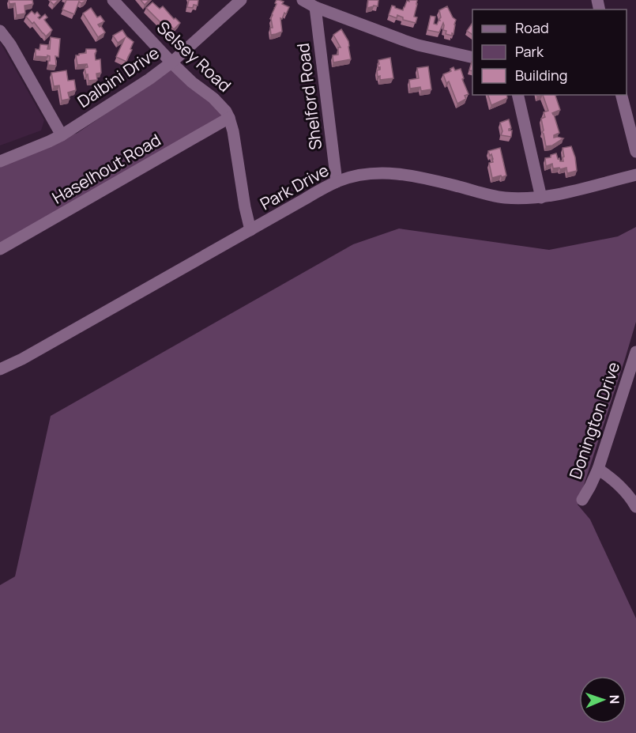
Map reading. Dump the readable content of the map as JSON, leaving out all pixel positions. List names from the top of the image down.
{
  "streets": {
    "street": [
      "Selsey Road",
      "Dalbini Drive",
      "Shelford Road",
      "Haselhout Road",
      "Park Drive",
      "Donington Drive"
    ]
  },
  "crossings": [
    ["Selsey Road", "Dalbini Drive"],
    ["Selsey Road", "Haselhout Road"],
    ["Selsey Road", "Park Drive"],
    ["Shelford Road", "Park Drive"]
  ],
  "legend": ["Road", "Park", "Building"],
  "north": "right"
}
